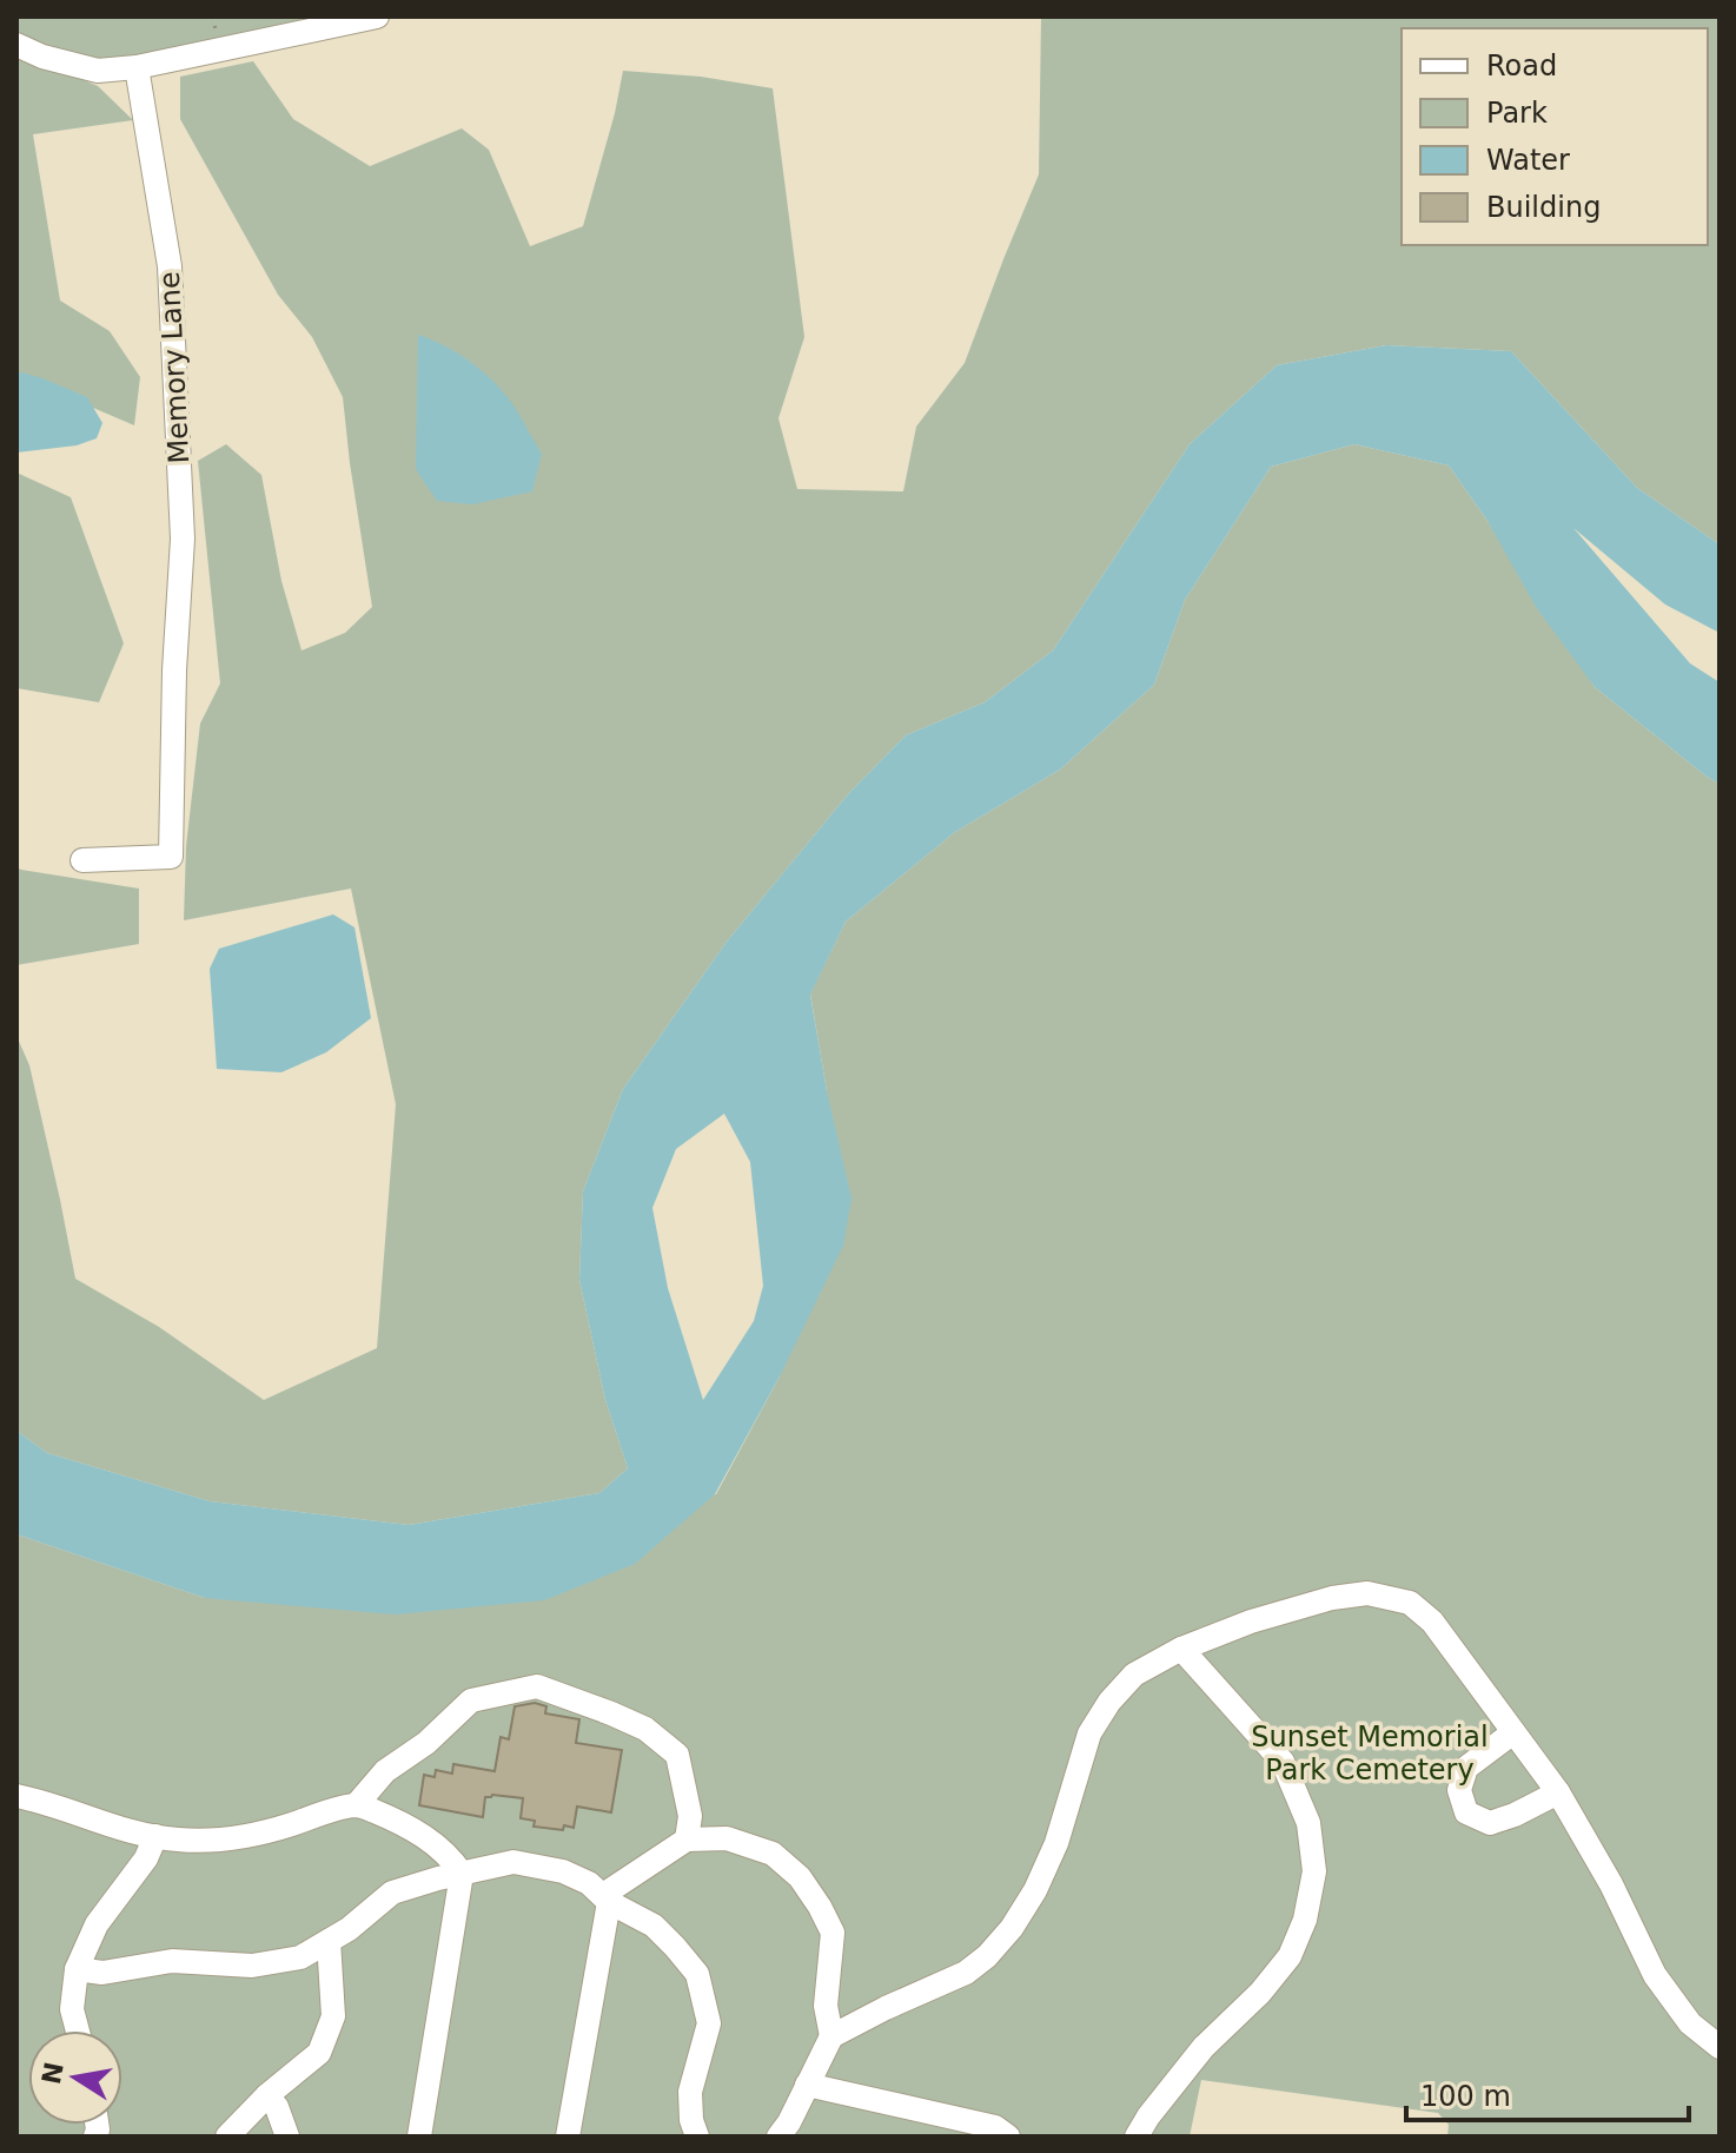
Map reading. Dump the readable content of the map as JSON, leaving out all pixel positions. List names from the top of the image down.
{
  "streets": {
    "street": ["Memory Lane"]
  },
  "parks": ["Sunset Memorial Park Cemetery"],
  "legend": [
    "Road",
    "Park",
    "Water",
    "Building"
  ],
  "scale_bar": "100 m",
  "north": "left"
}
